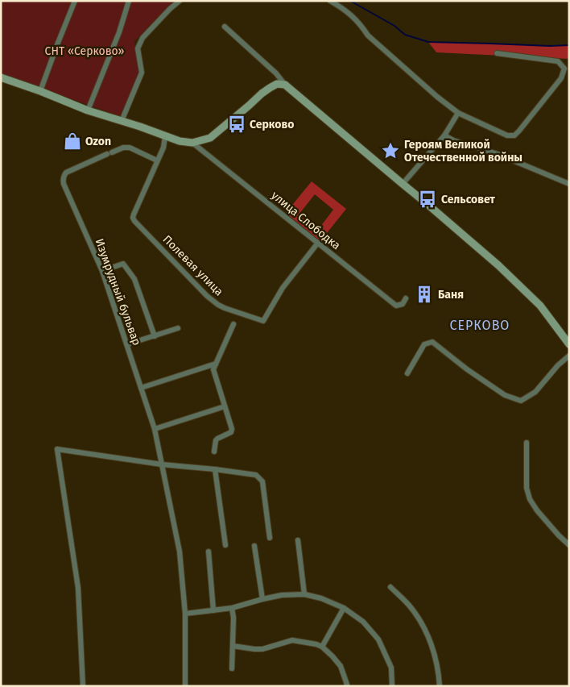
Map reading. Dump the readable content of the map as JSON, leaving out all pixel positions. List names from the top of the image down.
{
  "streets": {
    "street": ["улица Слободка", "Полевая улица", "Изумрудный бульвар"]
  },
  "crossings": [
    ["улица Слободка", "Полевая улица"],
    ["Полевая улица", "Изумрудный бульвар"]
  ],
  "districts": ["СЕРКОВО"],
  "parks": ["СНТ «Серково»"],
  "places": {
    "bus stop": ["Серково", "Сельсовет"],
    "shop": ["Ozon"],
    "place": ["Героям Великой Отечественной войны"],
    "building": ["Баня"]
  }
}
